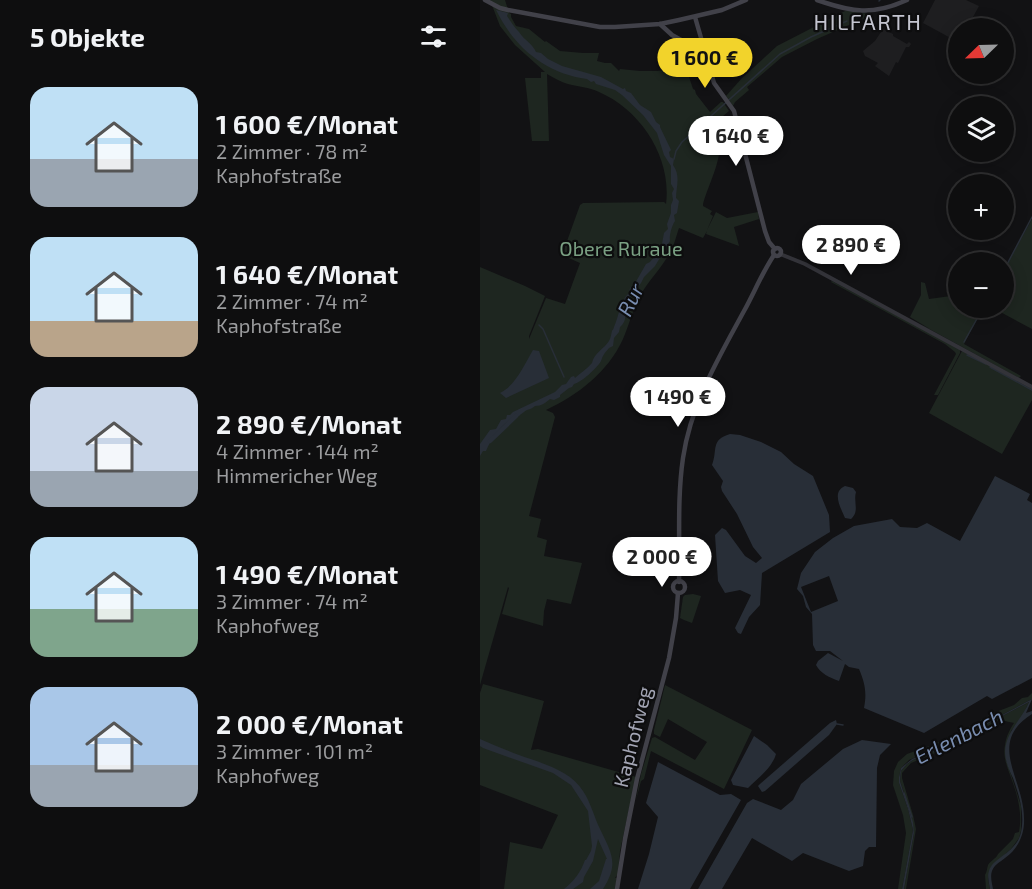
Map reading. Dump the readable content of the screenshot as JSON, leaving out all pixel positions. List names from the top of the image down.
{
  "streets": {
    "main road": ["Kaphofweg"]
  },
  "districts": ["HILFARTH"],
  "water": ["Rur", "Erlenbach"],
  "parks": ["Obere Ruraue"],
  "north": "bottom left",
  "page": {
    "heading": "5 Objekte",
    "map_buttons": ["+", "−"],
    "price": [
      "1 600 €",
      "1 640 €",
      "2 890 €",
      "1 490 €",
      "2 000 €"
    ],
    "list": [
      {
        "name": "1 600 €/Monat",
        "note": "2 Zimmer · 78 m² · Kaphofstraße"
      },
      {
        "name": "1 640 €/Monat",
        "note": "2 Zimmer · 74 m² · Kaphofstraße"
      },
      {
        "name": "2 890 €/Monat",
        "note": "4 Zimmer · 144 m² · Himmericher Weg"
      },
      {
        "name": "1 490 €/Monat",
        "note": "3 Zimmer · 74 m² · Kaphofweg"
      },
      {
        "name": "2 000 €/Monat",
        "note": "3 Zimmer · 101 m² · Kaphofweg"
      }
    ]
  }
}
